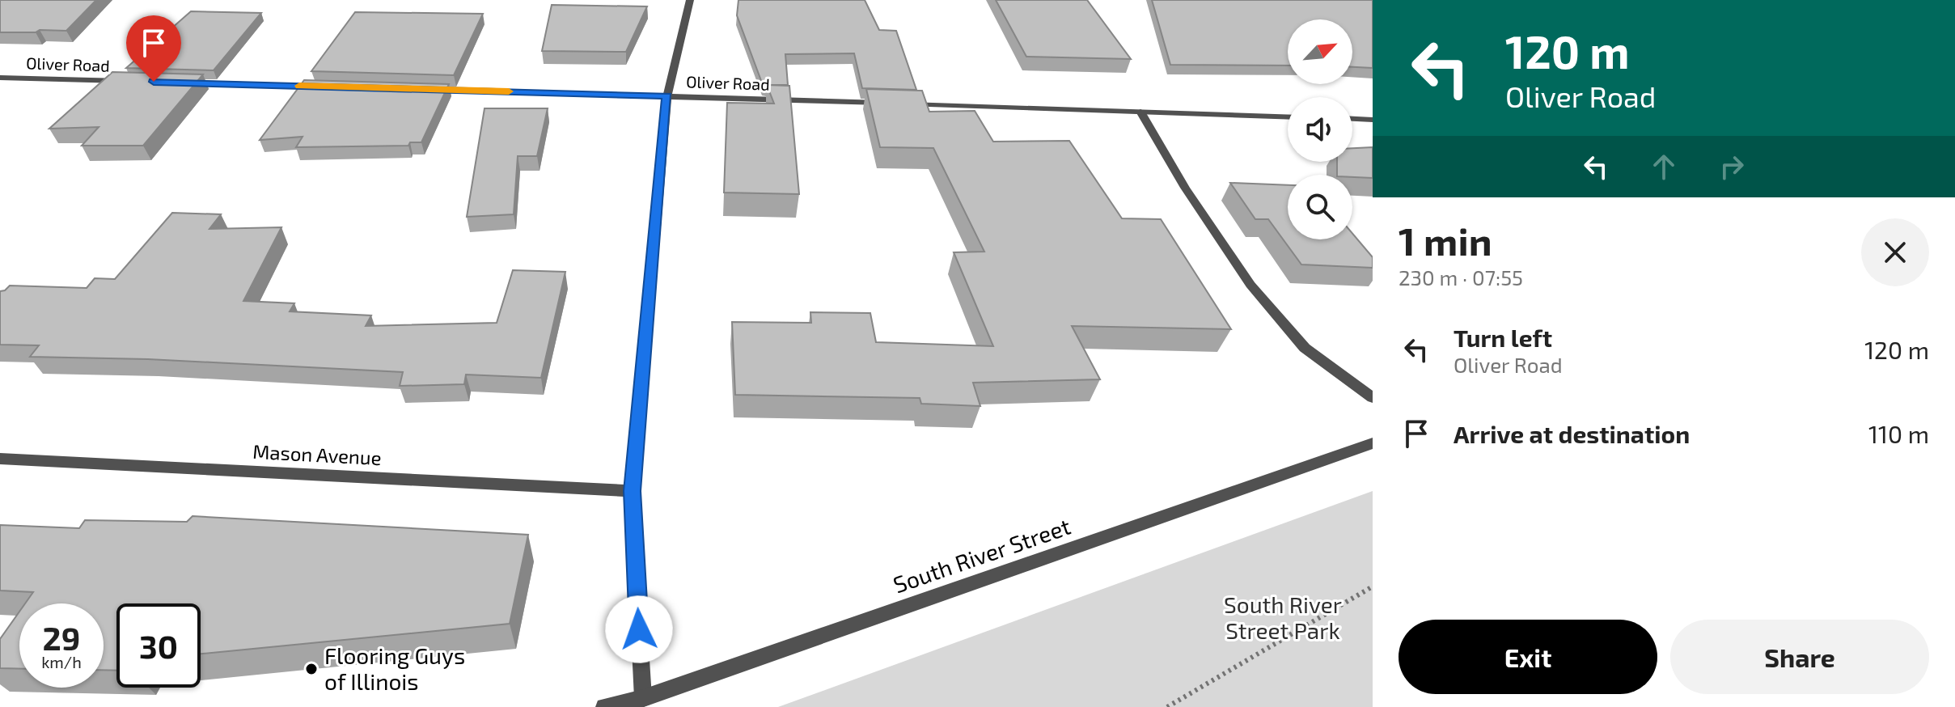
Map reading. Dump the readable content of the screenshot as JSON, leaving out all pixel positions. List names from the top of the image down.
{
  "streets": {
    "street": ["Oliver Road", "Mason Avenue", "South River Street"]
  },
  "parks": ["South River Street Park"],
  "places": ["Flooring Guys of Illinois"],
  "north": "top right",
  "page": {
    "turn": ["120 m", "Oliver Road"],
    "heading": ["1 min", "230 m · 07:55"],
    "list": [
      {
        "name": "Turn left",
        "note": "Oliver Road",
        "value": "120 m"
      },
      {
        "name": "Arrive at destination",
        "value": "110 m"
      }
    ],
    "speed": "29 km/h",
    "limit": "30",
    "buttons": ["Exit", "Share"]
  }
}
